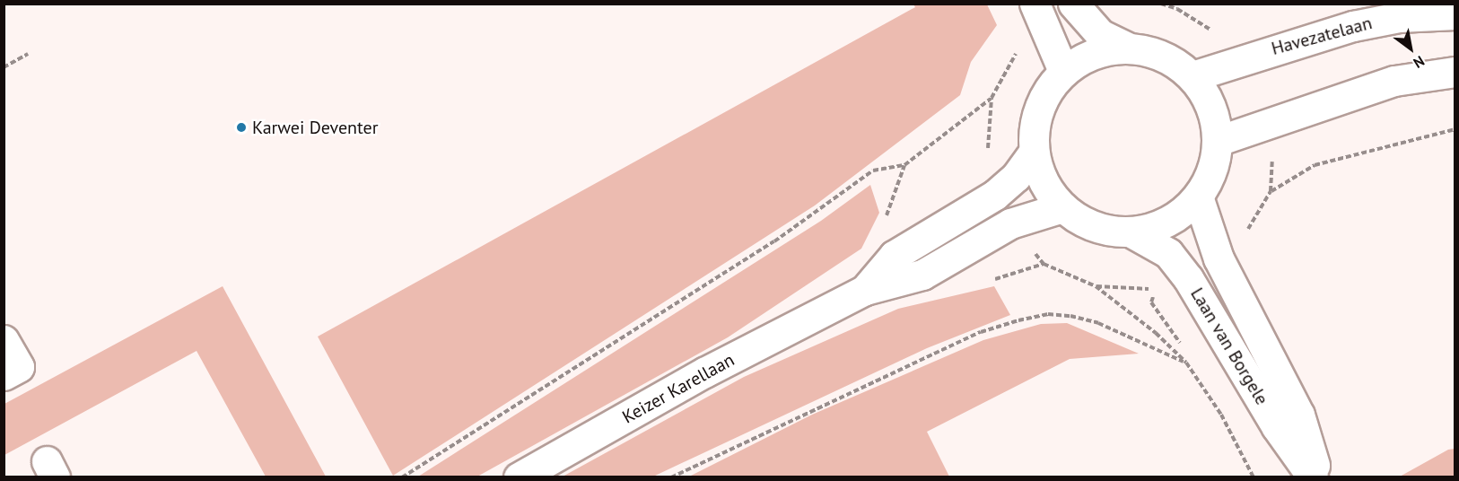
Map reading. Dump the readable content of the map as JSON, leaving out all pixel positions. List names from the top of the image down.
{
  "streets": {
    "street": ["Havezatelaan", "Laan van Borgele", "Keizer Karellaan"]
  },
  "crossings": [
    ["Havezatelaan", "Laan van Borgele"],
    ["Havezatelaan", "Keizer Karellaan"],
    ["Laan van Borgele", "Keizer Karellaan"]
  ],
  "places": ["Karwei Deventer"],
  "north": "bottom right"
}
